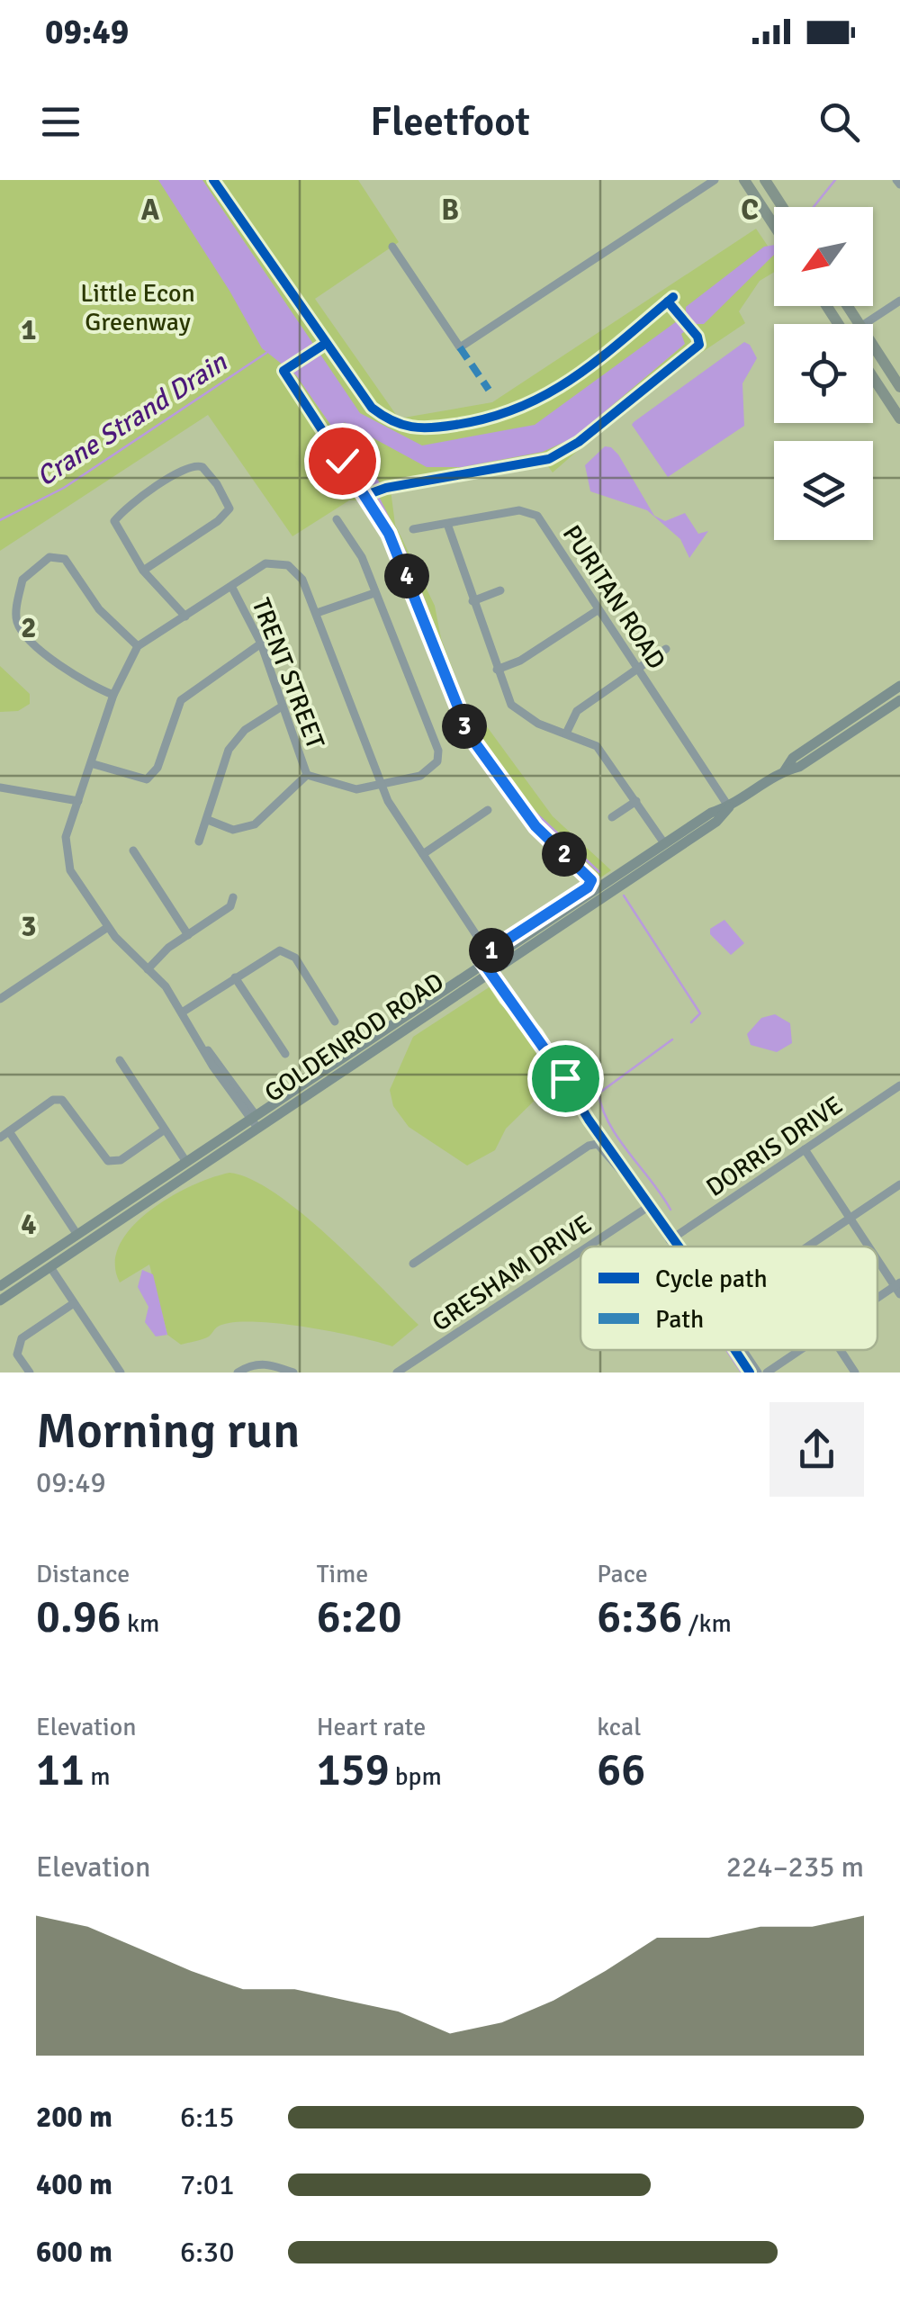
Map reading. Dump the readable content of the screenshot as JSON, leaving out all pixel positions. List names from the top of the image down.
{
  "streets": {
    "main road": ["GOLDENROD ROAD"],
    "street": [
      "PURITAN ROAD",
      "TRENT STREET",
      "DORRIS DRIVE",
      "GRESHAM DRIVE"
    ]
  },
  "crossings": [
    ["PURITAN ROAD", "GOLDENROD ROAD"]
  ],
  "water": ["Crane Strand Drain"],
  "parks": ["Little Econ Greenway"],
  "legend": ["Cycle path", "Path"],
  "north": "bottom left",
  "page": {
    "status": "09:49",
    "header": "Fleetfoot",
    "pins": [
      "4",
      "3",
      "2",
      "1"
    ],
    "heading": ["Morning run", "09:49"],
    "stats": [
      ["Distance", "0.96 km"],
      ["Time", "6:20"],
      ["Pace", "6:36 /km"],
      ["Elevation", "11 m"],
      ["Heart rate", "159 bpm"],
      ["kcal", "66"]
    ],
    "chart": ["Elevation", "224–235 m"],
    "list": [
      {
        "name": "200 m",
        "note": "6:15"
      },
      {
        "name": "400 m",
        "note": "7:01"
      },
      {
        "name": "600 m",
        "note": "6:30"
      }
    ]
  },
  "grid": {
    "columns": ["A", "B", "C"],
    "rows": [
      "1",
      "2",
      "3",
      "4"
    ]
  }
}
